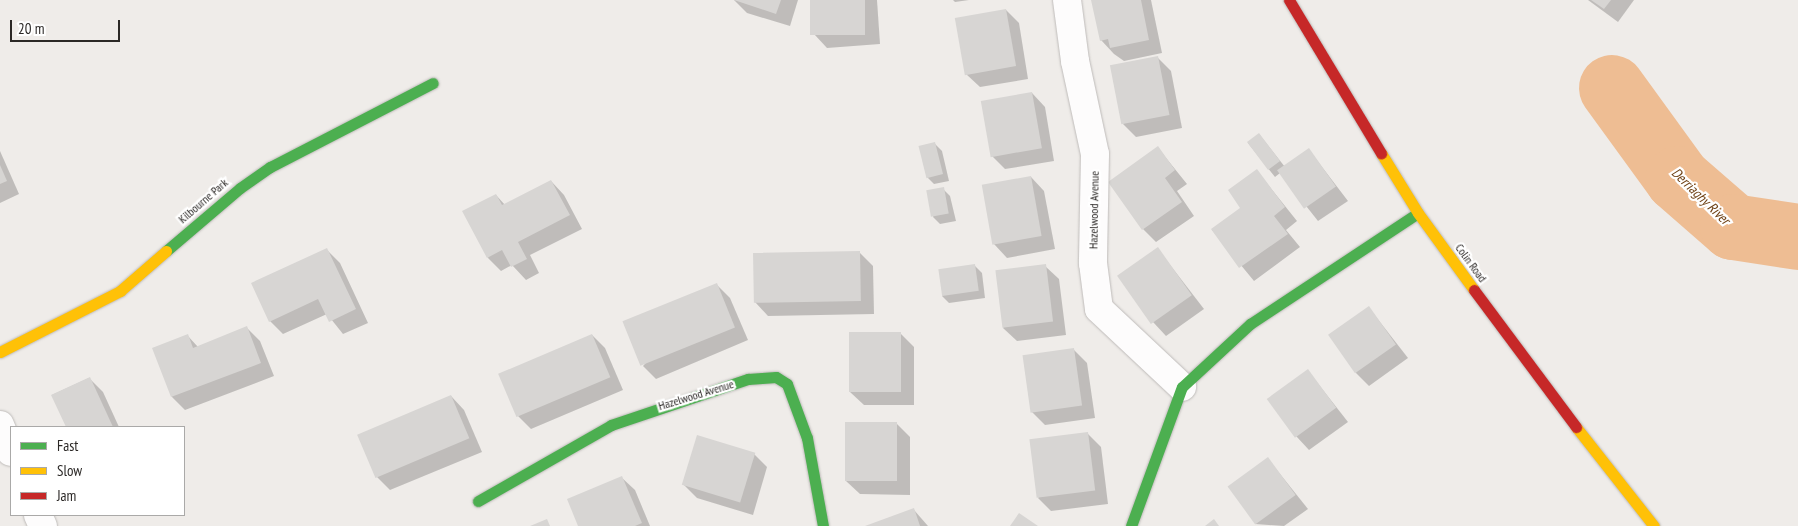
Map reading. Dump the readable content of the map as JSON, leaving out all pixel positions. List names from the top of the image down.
{
  "streets": {
    "street": ["Kilbourne Park", "Hazelwood Avenue", "Colin Road"]
  },
  "water": ["Derriaghy River"],
  "legend": ["Fast", "Slow", "Jam"],
  "scale_bar": "20 m"
}
